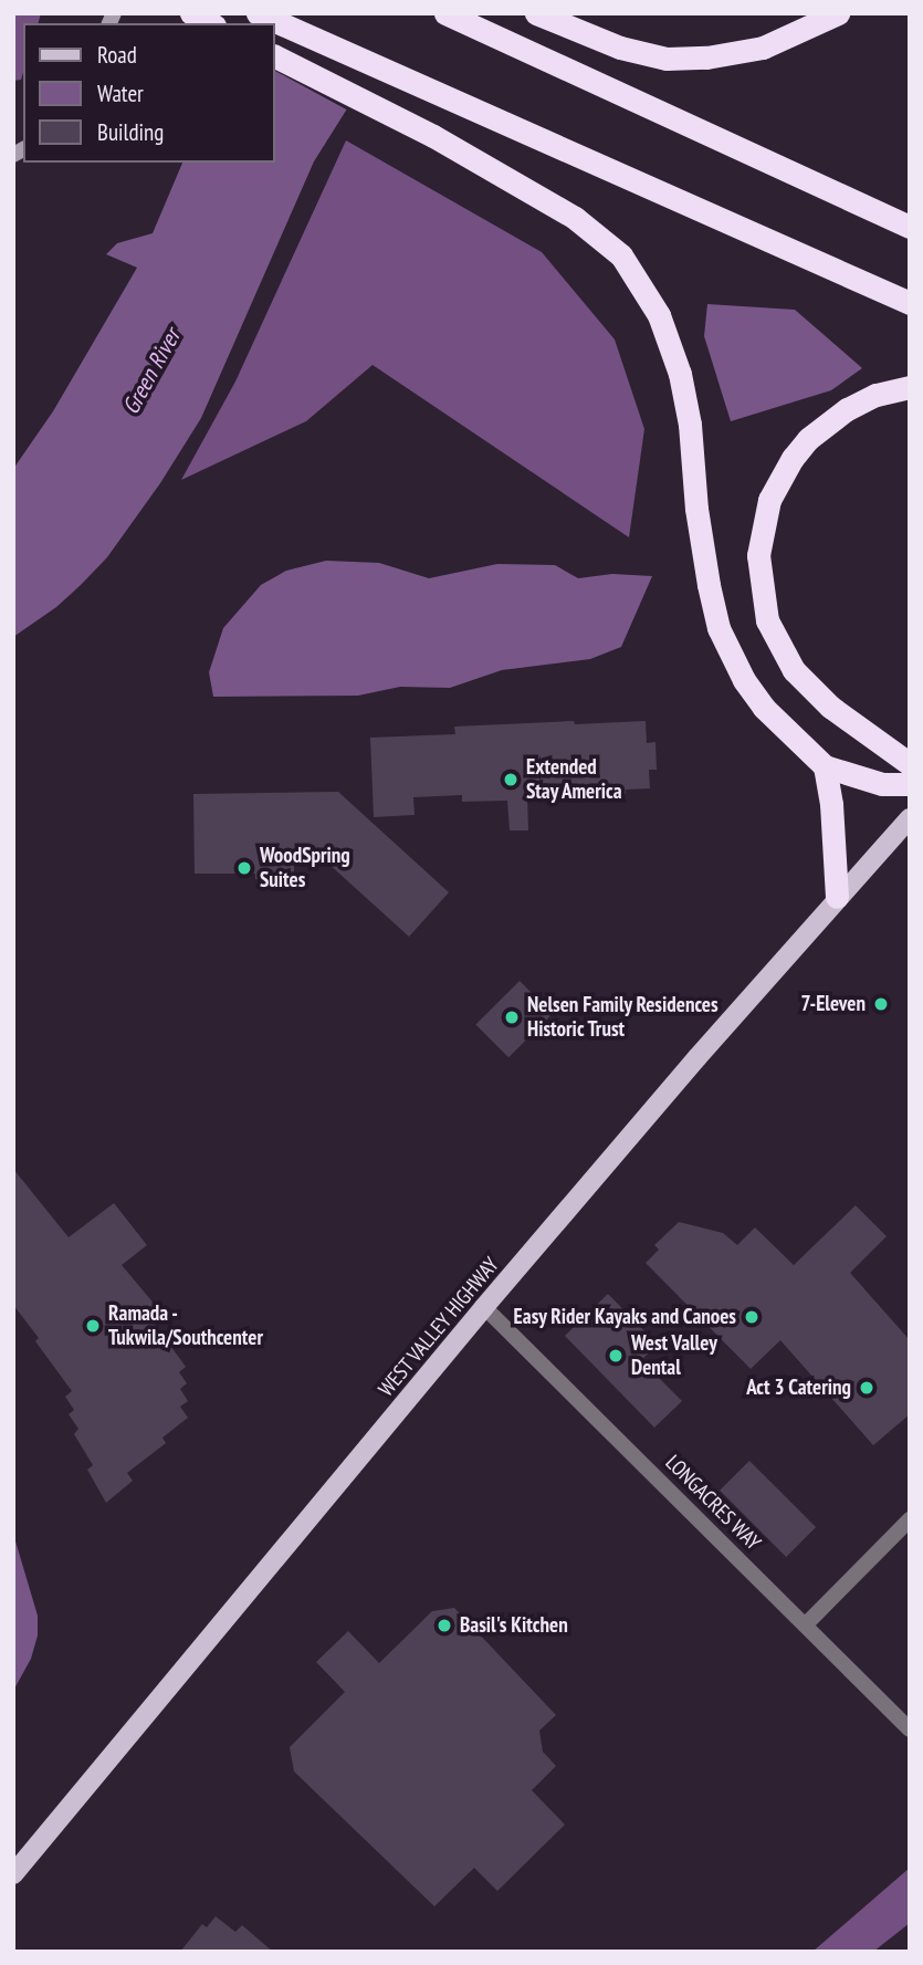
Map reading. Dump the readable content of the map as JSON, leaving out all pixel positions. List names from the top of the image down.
{
  "streets": {
    "main road": ["WEST VALLEY HIGHWAY"],
    "street": ["LONGACRES WAY"]
  },
  "crossings": [
    ["WEST VALLEY HIGHWAY", "LONGACRES WAY"]
  ],
  "water": ["Green River"],
  "places": [
    "Extended Stay America",
    "WoodSpring Suites",
    "7-Eleven",
    "Nelsen Family Residences Historic Trust",
    "Easy Rider Kayaks and Canoes",
    "Ramada - Tukwila/Southcenter",
    "West Valley Dental",
    "Act 3 Catering",
    "Basil's Kitchen"
  ],
  "legend": ["Road", "Water", "Building"]
}
